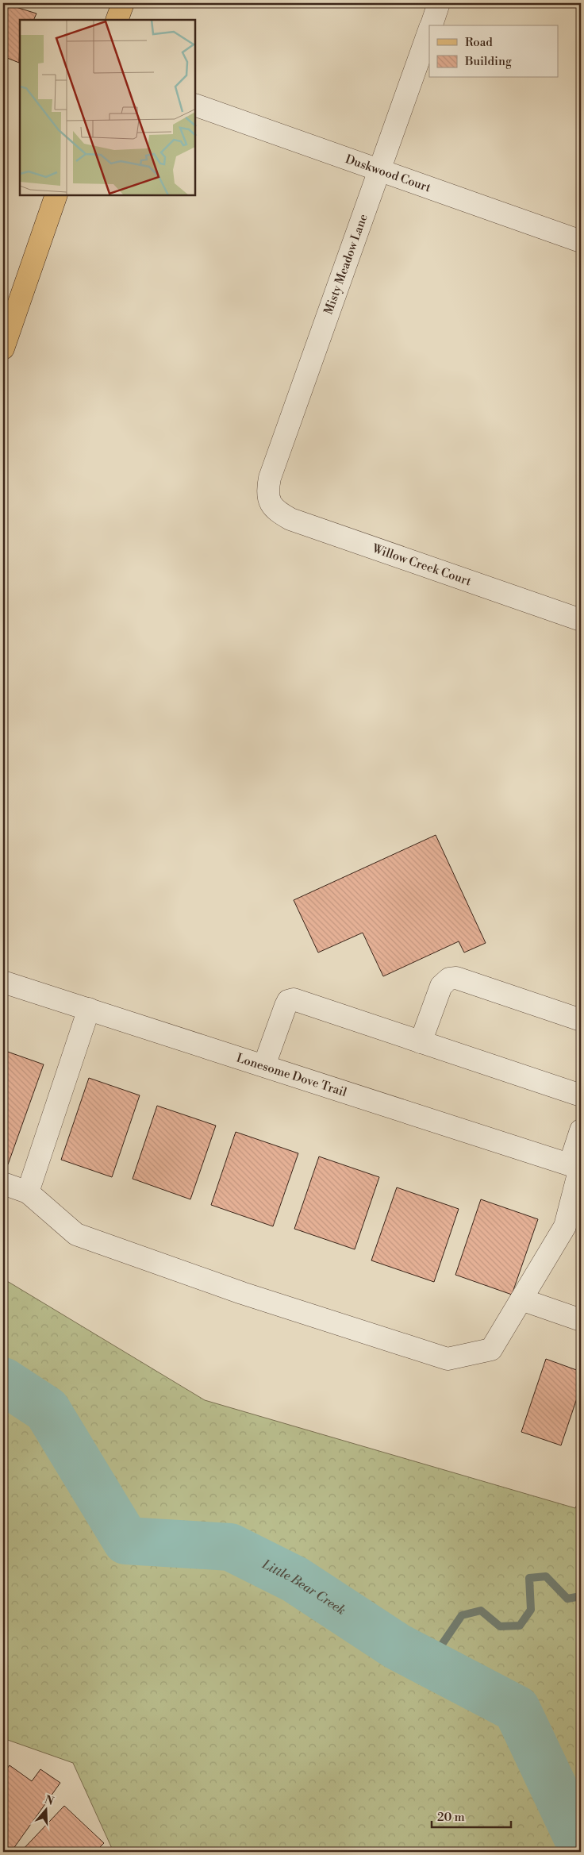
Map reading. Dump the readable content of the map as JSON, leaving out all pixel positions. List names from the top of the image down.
{
  "streets": {
    "street": [
      "Duskwood Court",
      "Misty Meadow Lane",
      "Willow Creek Court",
      "Lonesome Dove Trail"
    ]
  },
  "crossings": [
    ["Duskwood Court", "Misty Meadow Lane"],
    ["Misty Meadow Lane", "Willow Creek Court"]
  ],
  "water": ["Little Bear Creek"],
  "legend": ["Road", "Building"],
  "scale_bar": "20 m",
  "north": "top"
}
